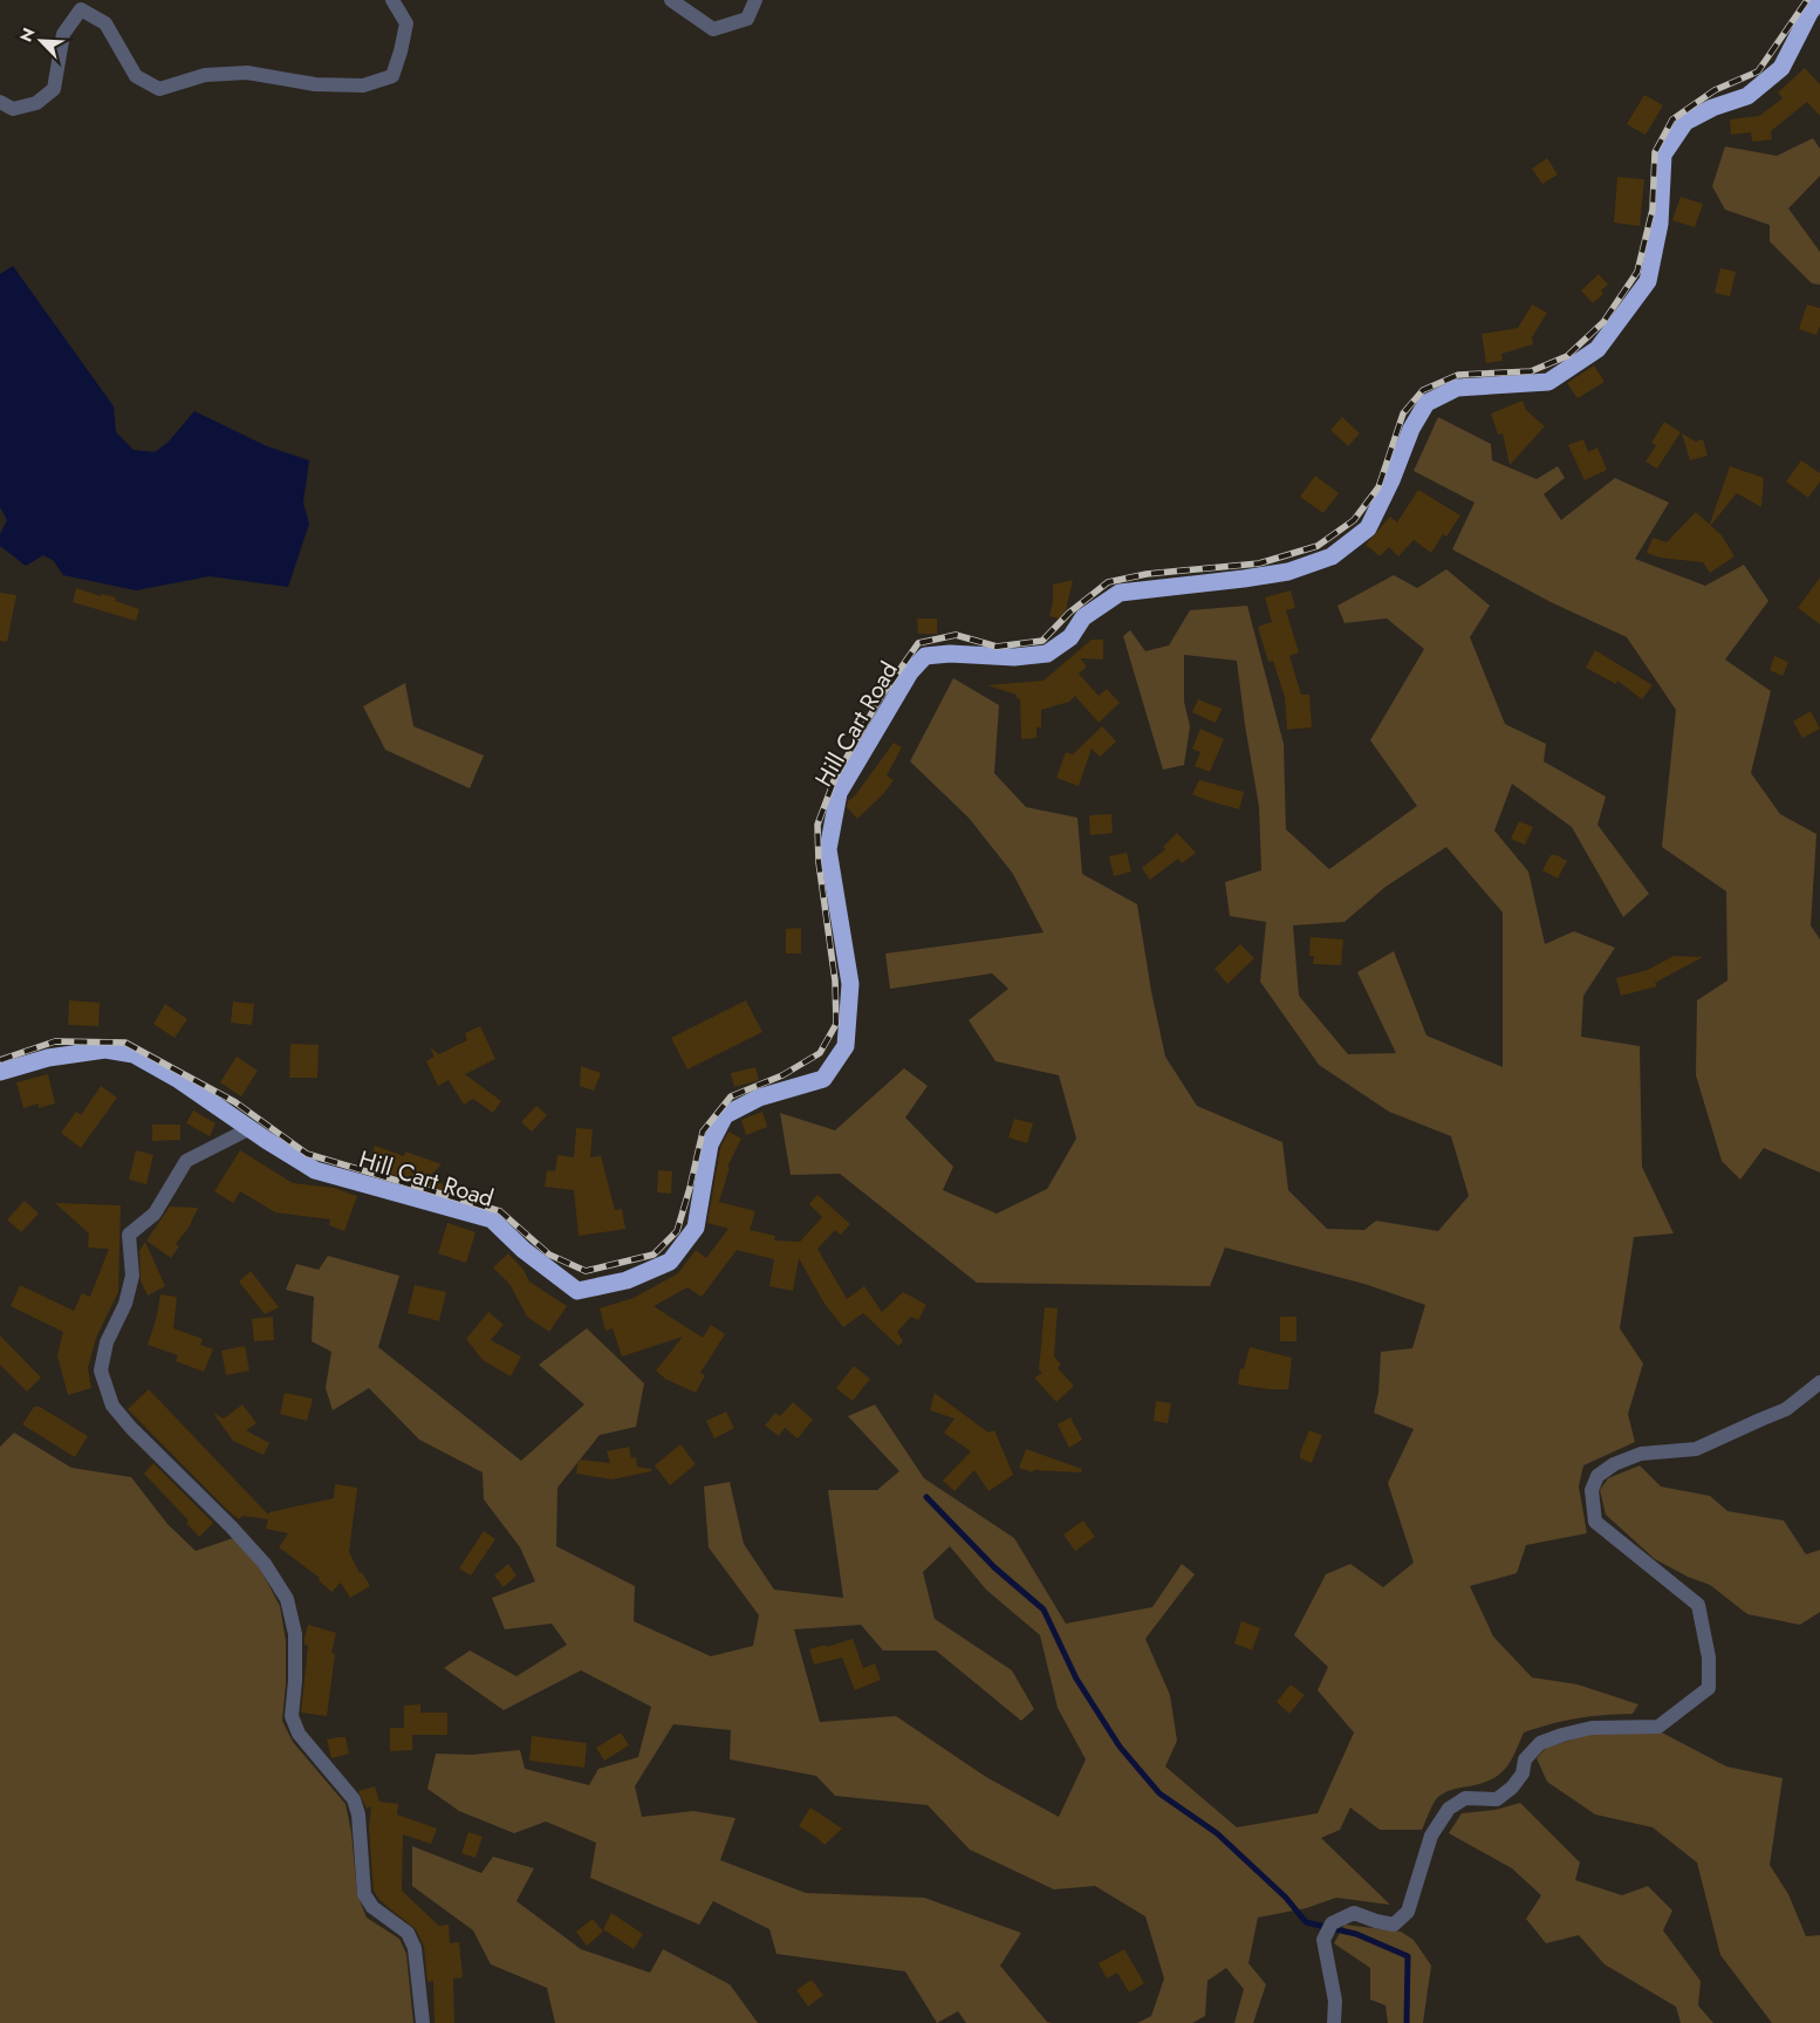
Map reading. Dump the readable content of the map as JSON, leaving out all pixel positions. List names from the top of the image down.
{
  "streets": {
    "highway": ["Hill Cart Road"]
  },
  "north": "top left"
}
